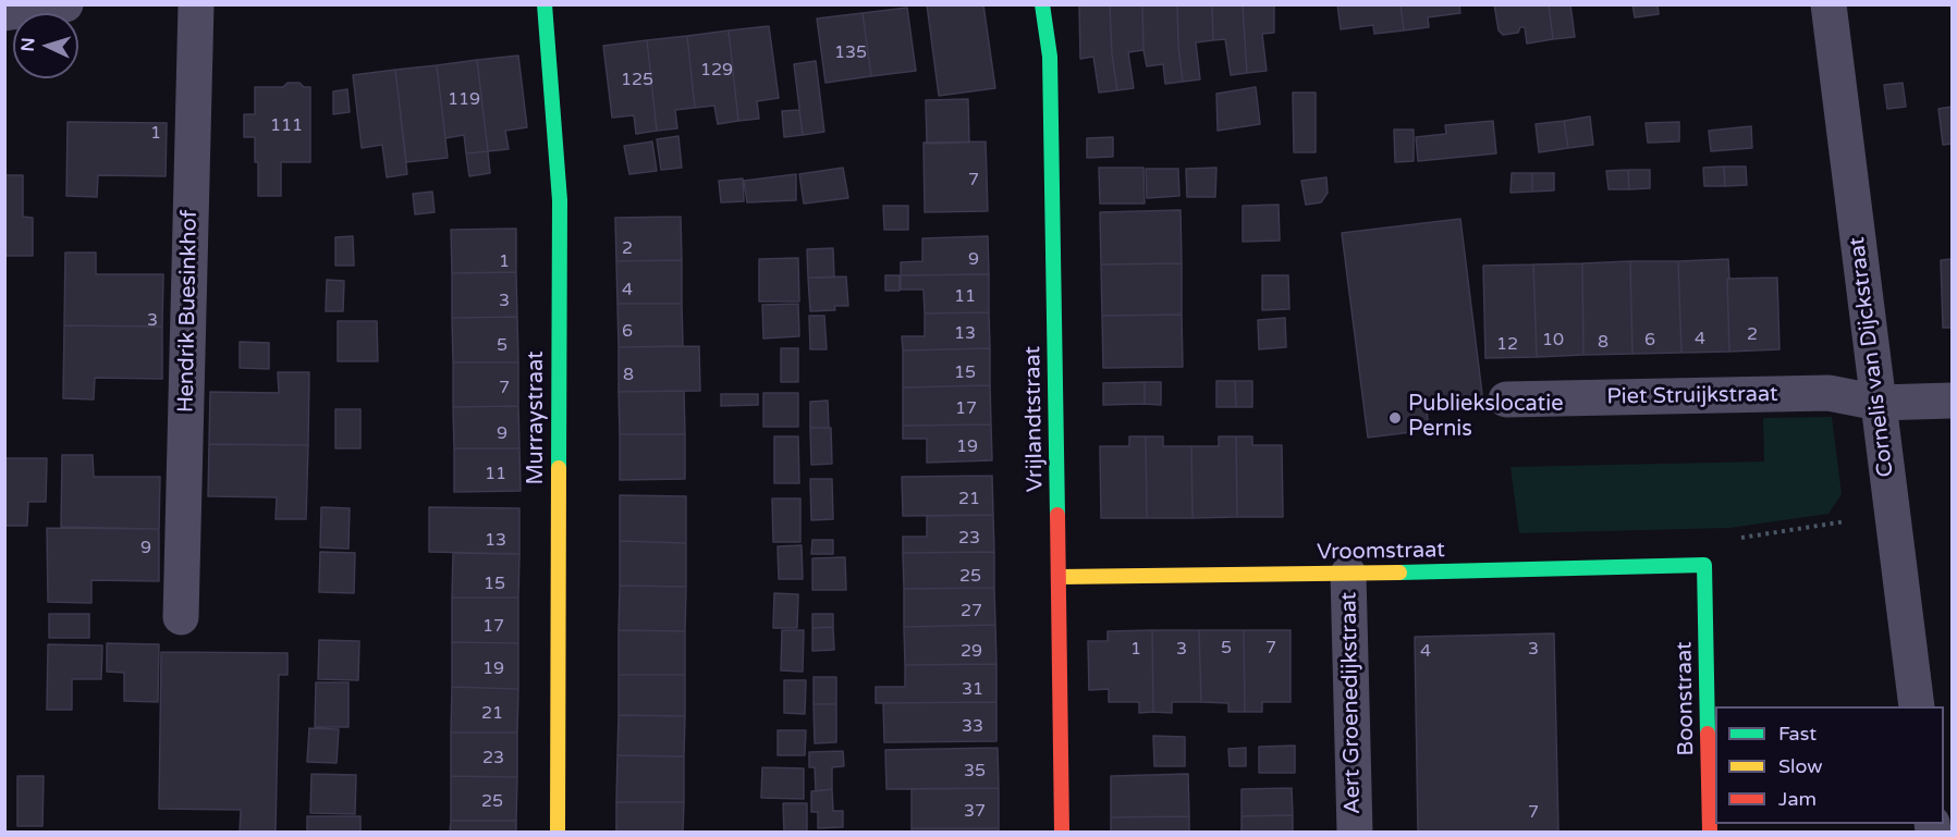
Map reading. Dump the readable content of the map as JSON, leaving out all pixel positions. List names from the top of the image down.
{
  "streets": {
    "street": [
      "Hendrik Buesinkhof",
      "Cornelis van Dijckstraat",
      "Piet Struijkstraat",
      "Murraystraat",
      "Vrijlandtstraat",
      "Vroomstraat",
      "Boonstraat",
      "Aert Groenedijkstraat"
    ]
  },
  "crossings": [
    ["Cornelis van Dijckstraat", "Piet Struijkstraat"],
    ["Vrijlandtstraat", "Vroomstraat"],
    ["Vroomstraat", "Boonstraat"],
    ["Vroomstraat", "Aert Groenedijkstraat"]
  ],
  "places": ["Publiekslocatie Pernis"],
  "house_numbers": [
    "135",
    "129",
    "125",
    "119",
    "111",
    "1",
    "7",
    "2",
    "9",
    "1",
    "4",
    "11",
    "3",
    "3",
    "6",
    "13",
    "2",
    "4",
    "10",
    "6",
    "8",
    "12",
    "5",
    "15",
    "8",
    "7",
    "17",
    "9",
    "19",
    "11",
    "21",
    "23",
    "13",
    "9",
    "25",
    "15",
    "27",
    "17",
    "5",
    "7",
    "1",
    "3",
    "3",
    "29",
    "4",
    "19",
    "31",
    "21",
    "33",
    "23",
    "35",
    "25",
    "37",
    "7"
  ],
  "legend": ["Fast", "Slow", "Jam"],
  "north": "left"
}
